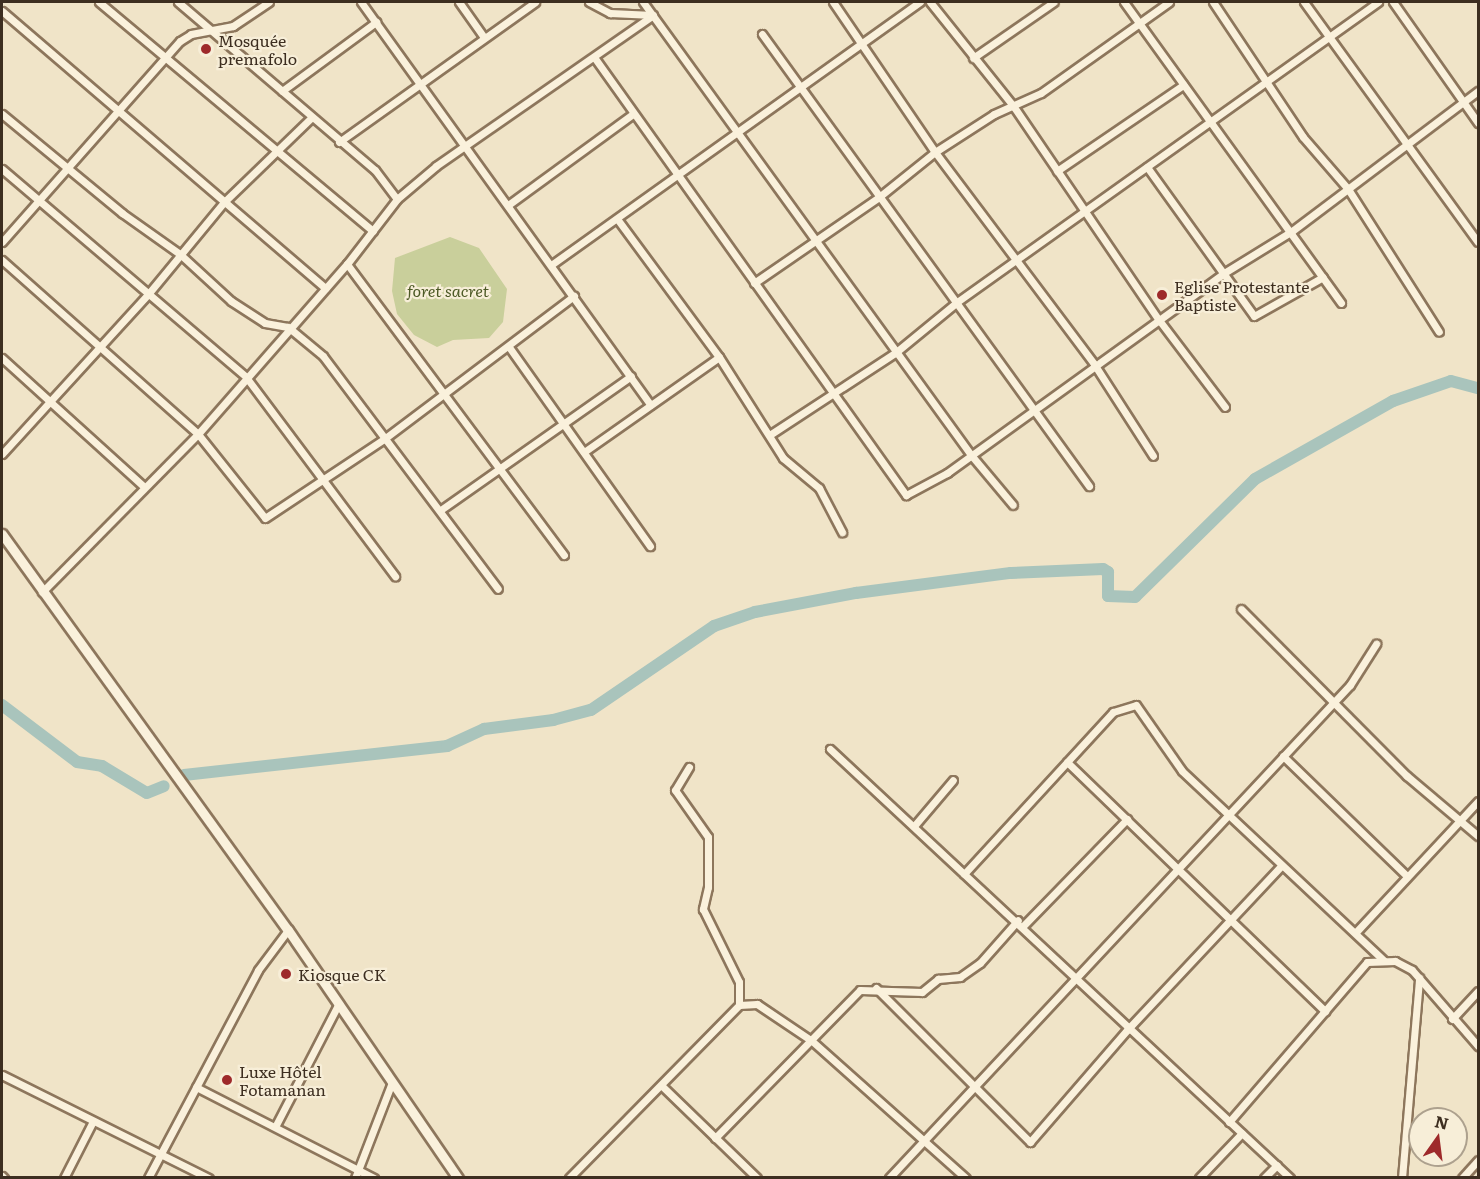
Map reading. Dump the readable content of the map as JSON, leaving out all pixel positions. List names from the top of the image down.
{
  "parks": ["foret sacret"],
  "places": [
    "Mosquée premafolo",
    "Eglise Protestante Baptiste",
    "Kiosque CK",
    "Luxe Hôtel Fotamanan"
  ],
  "north": "top"
}
